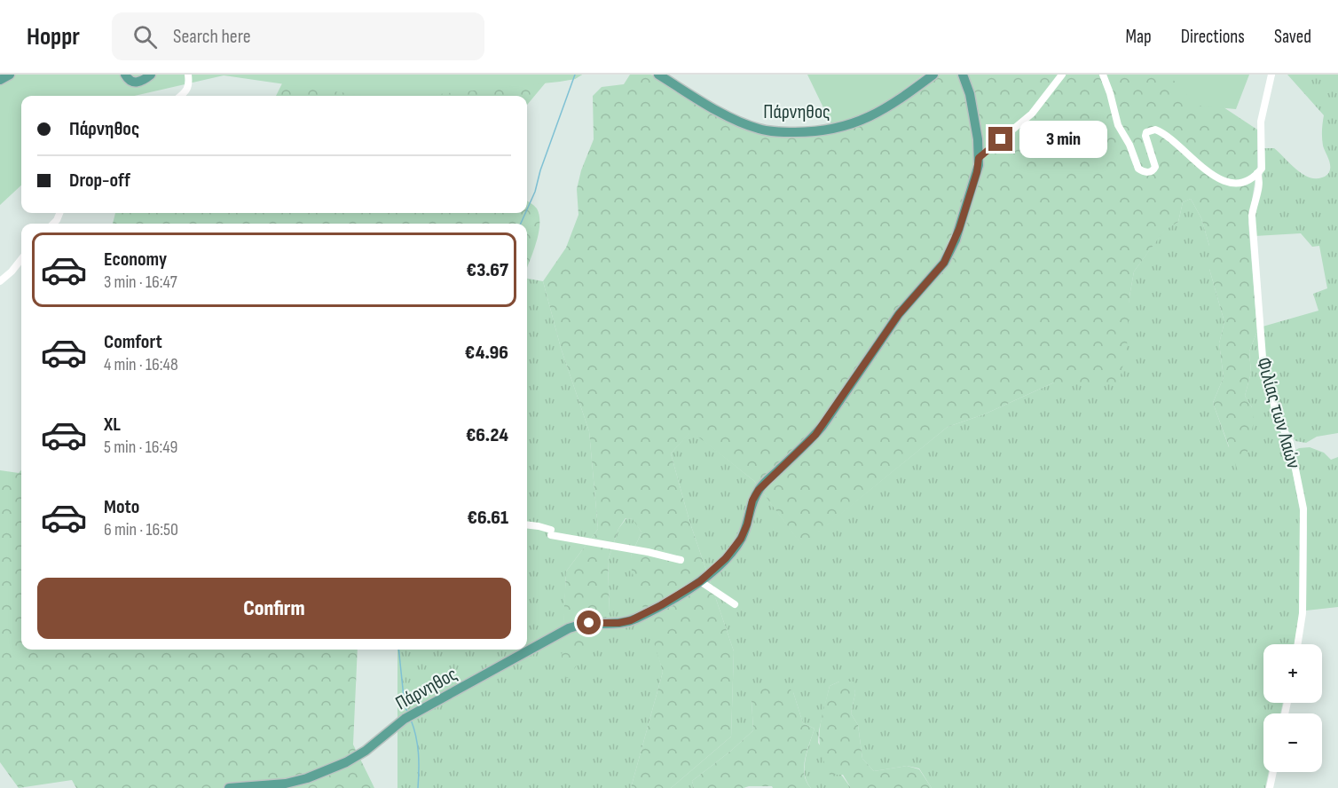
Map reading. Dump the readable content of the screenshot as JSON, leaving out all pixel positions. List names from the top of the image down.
{
  "streets": {
    "main road": ["Πάρνηθος"],
    "street": ["Φιλίας των Λαών"]
  },
  "page": {
    "header": "Hoppr",
    "search": "Search here",
    "nav": ["Map", "Directions", "Saved"],
    "banner": ["Πάρνηθος", "Drop-off"],
    "bubble": "3 min",
    "list": [
      {
        "name": "Economy",
        "note": "3 min · 16:47",
        "value": "€3.67"
      },
      {
        "name": "Comfort",
        "note": "4 min · 16:48",
        "value": "€4.96"
      },
      {
        "name": "XL",
        "note": "5 min · 16:49",
        "value": "€6.24"
      },
      {
        "name": "Moto",
        "note": "6 min · 16:50",
        "value": "€6.61"
      }
    ],
    "buttons": "Confirm",
    "map_buttons": ["+", "−"]
  }
}
